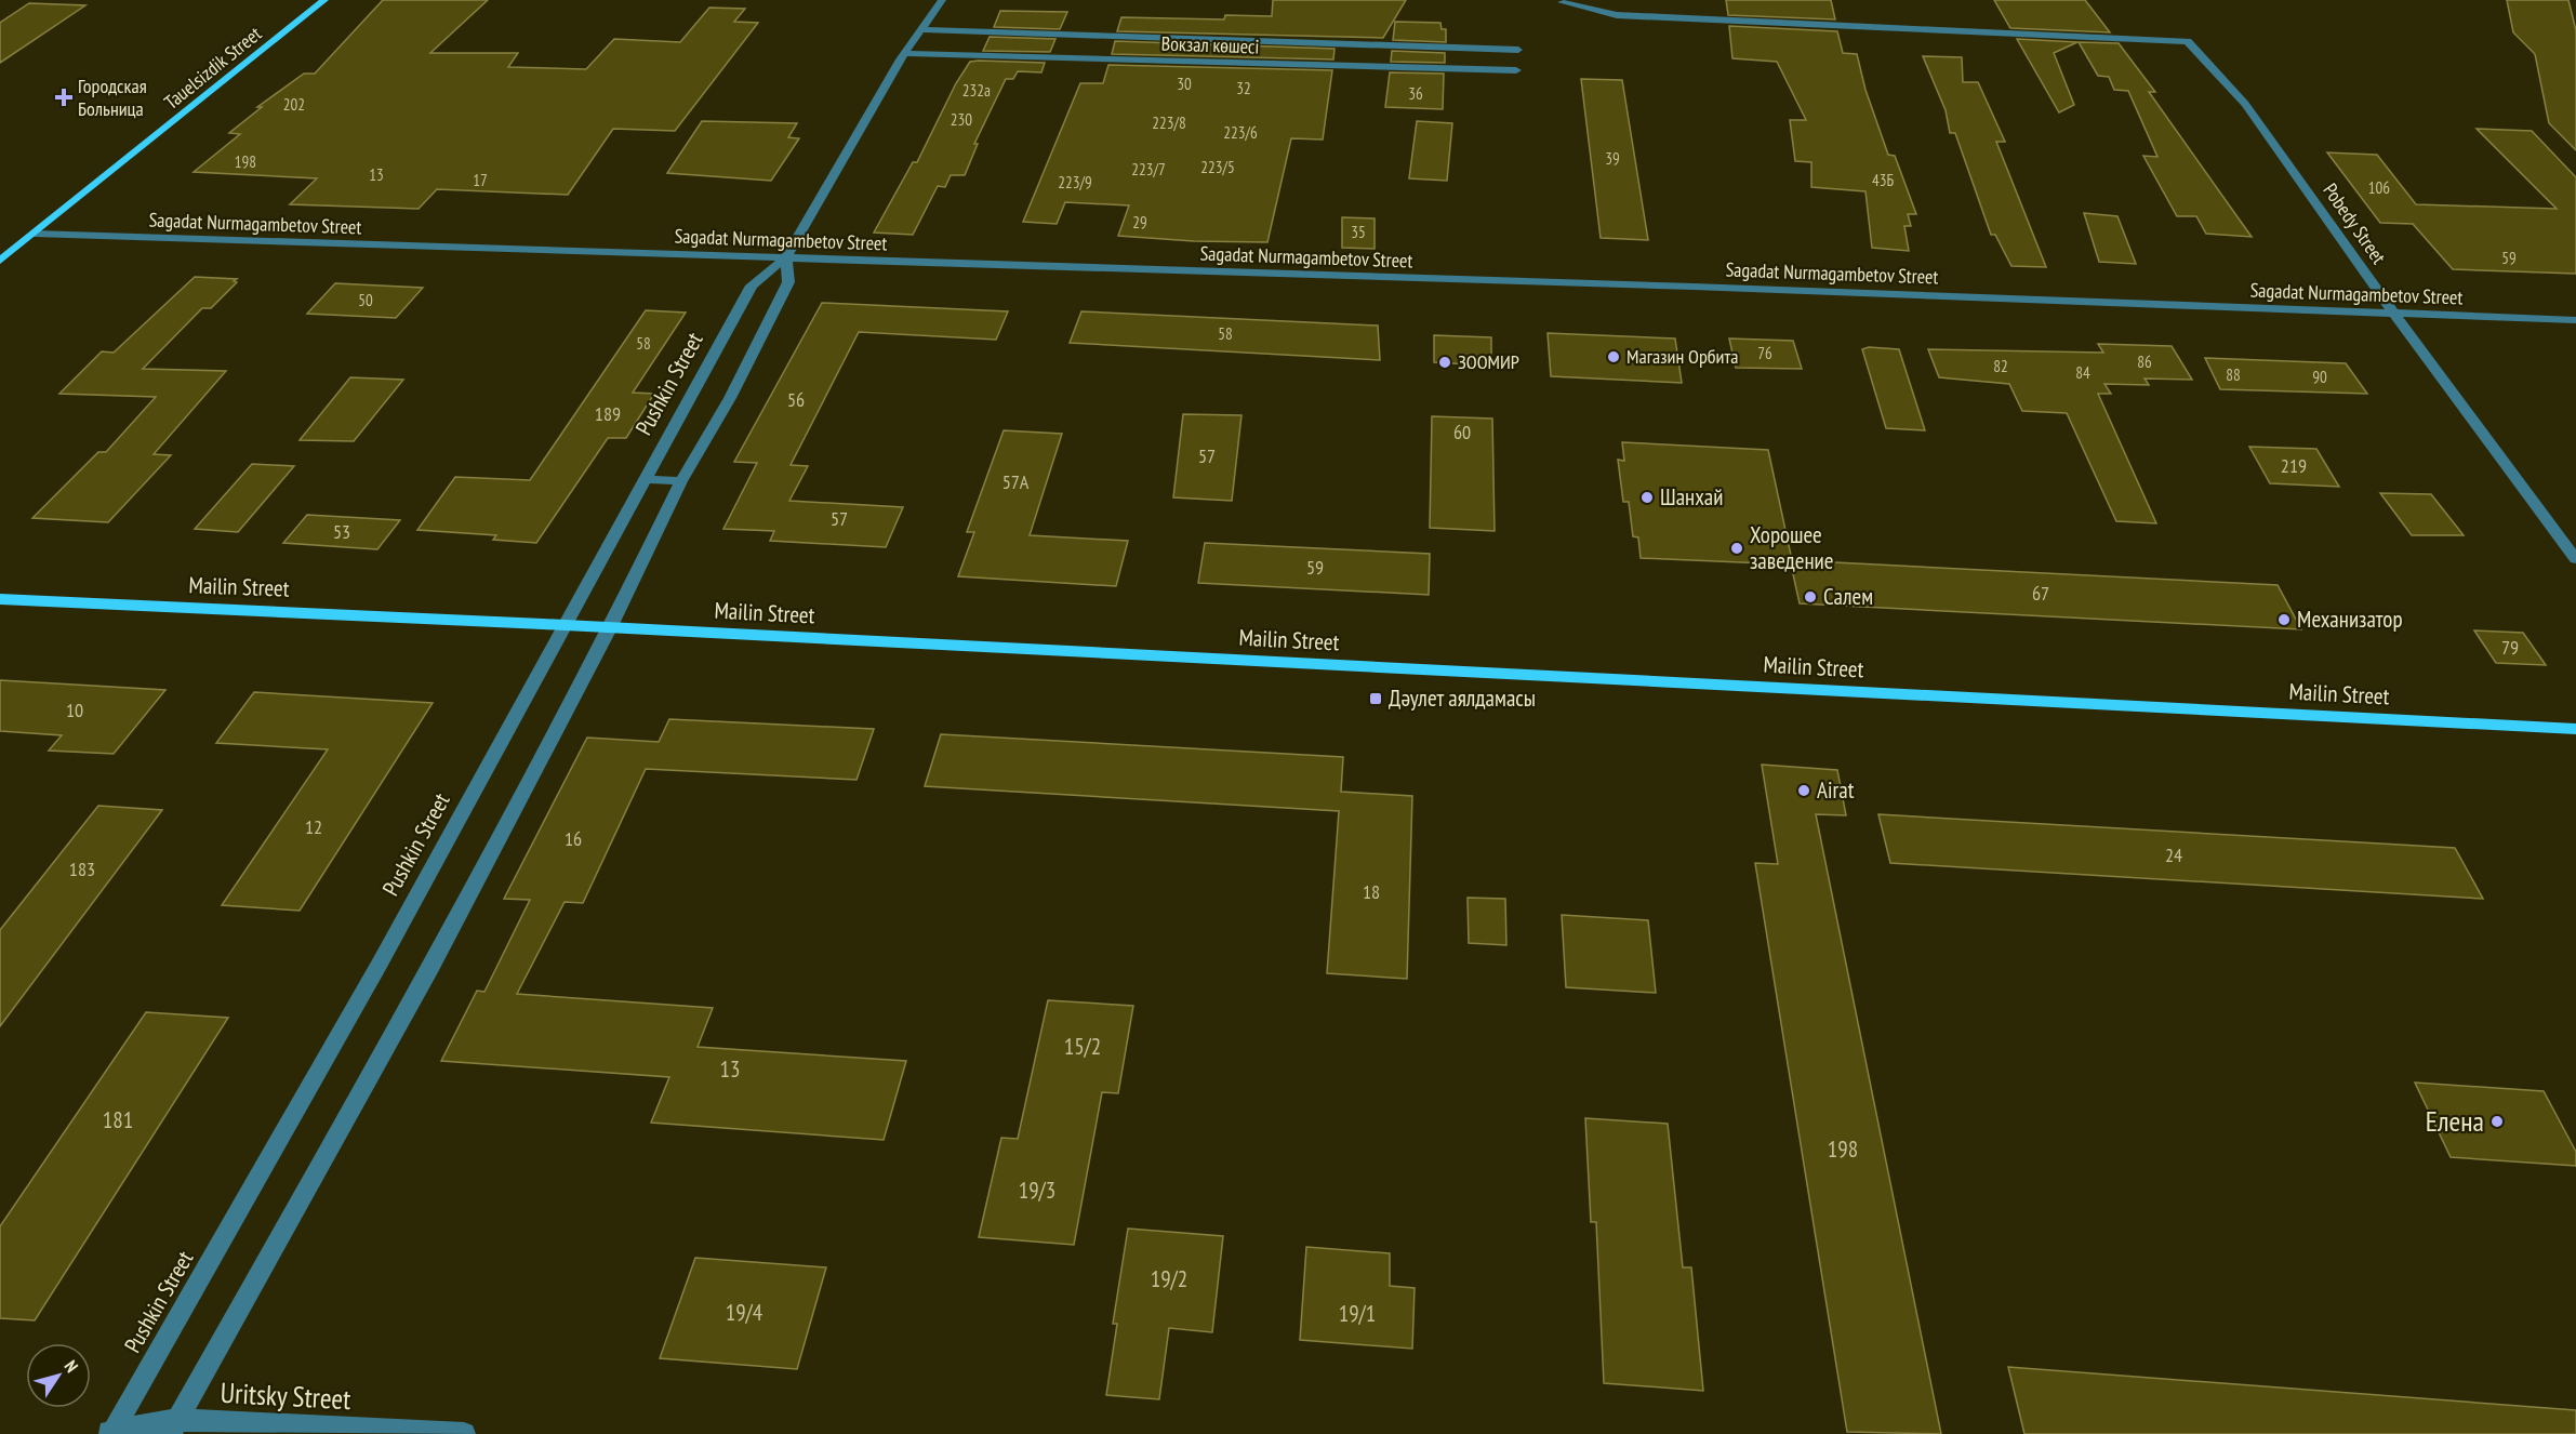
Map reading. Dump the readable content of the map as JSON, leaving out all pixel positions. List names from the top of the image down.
{
  "streets": {
    "main road": ["Tauelsіzdіk Street", "Mailin Street"],
    "street": [
      "Вокзал көшесі",
      "Sagadat Nurmagambetov Street",
      "Pobedy Street",
      "Pushkin Street",
      "Uritsky Street"
    ]
  },
  "crossings": [
    ["Tauelsіzdіk Street", "Sagadat Nurmagambetov Street"],
    ["Sagadat Nurmagambetov Street", "Pobedy Street"],
    ["Sagadat Nurmagambetov Street", "Pushkin Street"],
    ["Pushkin Street", "Mailin Street"],
    ["Pushkin Street", "Uritsky Street"]
  ],
  "places": {
    "health": ["Городская Больница"],
    "other": [
      "Магазин Орбита",
      "ЗООМИР",
      "Шанхай",
      "Хорошее заведение",
      "Салем",
      "Механизатор",
      "Airat",
      "Елена"
    ],
    "transit": ["Дәулет аялдамасы"]
  },
  "house_numbers": [
    "30",
    "32",
    "232а",
    "36",
    "202",
    "230",
    "223/8",
    "223/6",
    "39",
    "198",
    "223/5",
    "223/7",
    "13",
    "17",
    "43Б",
    "223/9",
    "106",
    "29",
    "35",
    "59",
    "50",
    "58",
    "58",
    "76",
    "86",
    "82",
    "84",
    "88",
    "90",
    "56",
    "189",
    "60",
    "57",
    "219",
    "57А",
    "57",
    "53",
    "59",
    "67",
    "79",
    "10",
    "12",
    "16",
    "24",
    "183",
    "18",
    "15/2",
    "13",
    "181",
    "198",
    "19/3",
    "19/2",
    "19/4",
    "19/1"
  ],
  "north": "top right"
}
